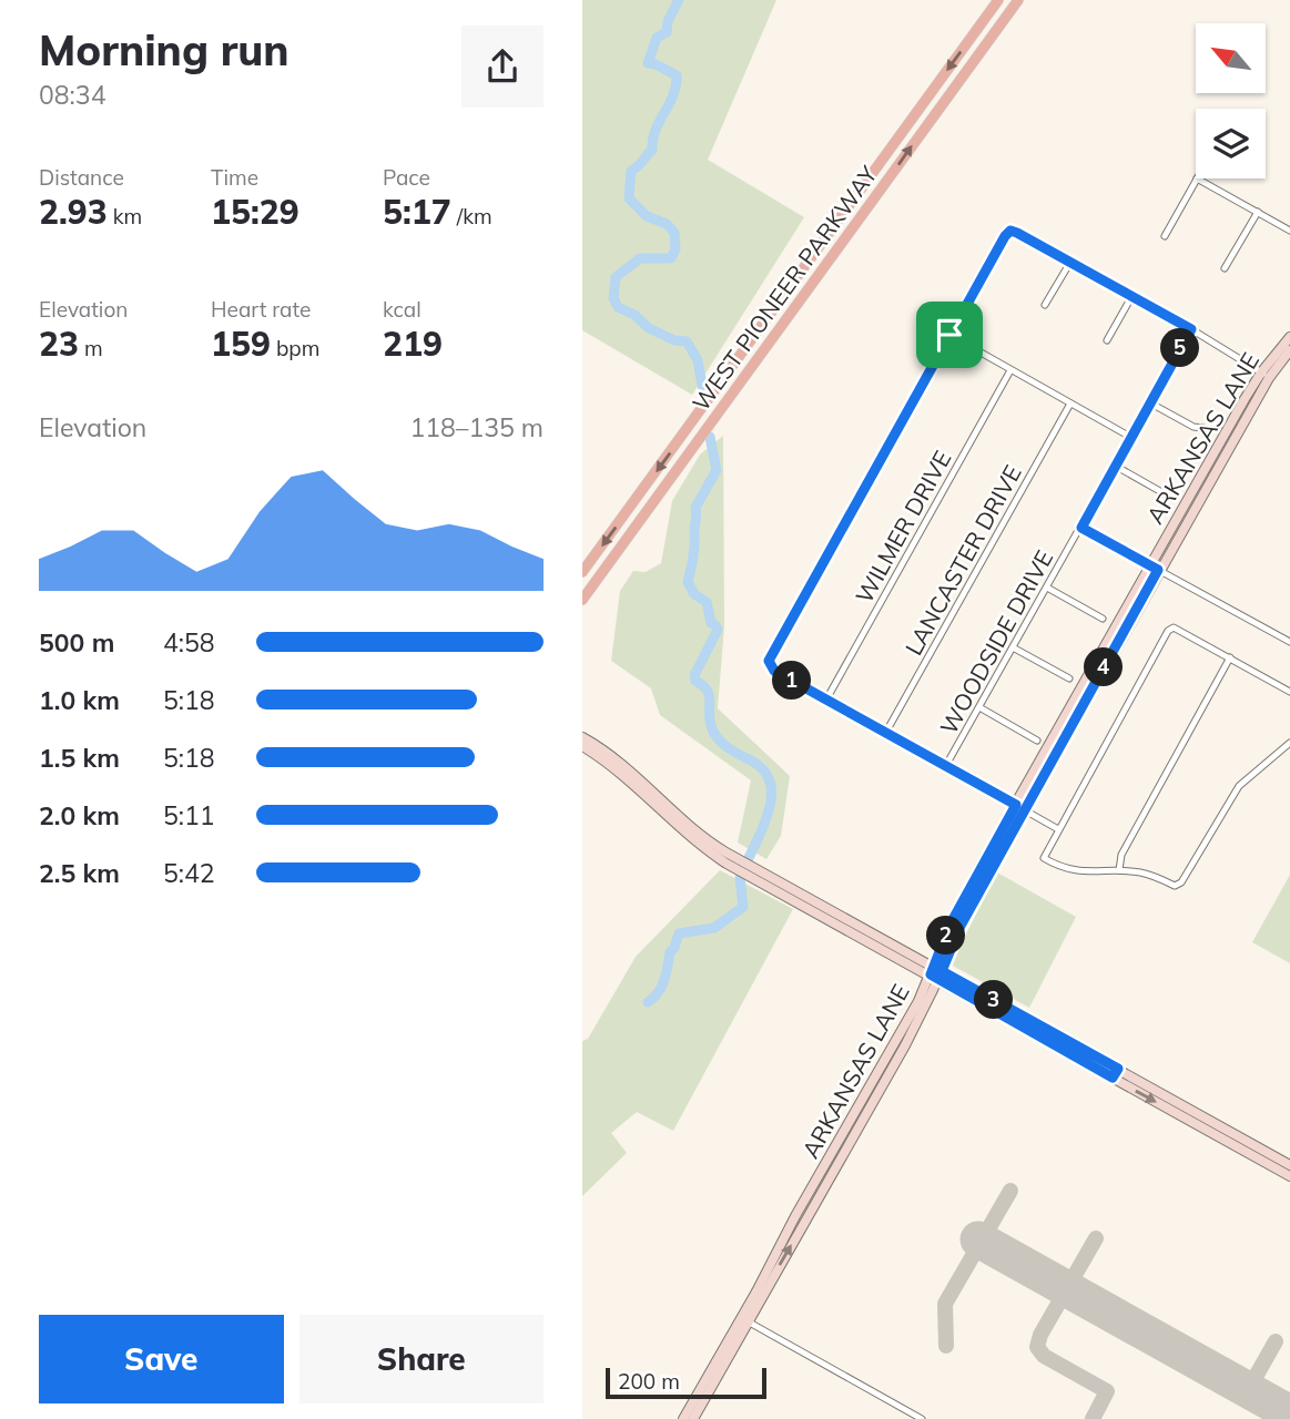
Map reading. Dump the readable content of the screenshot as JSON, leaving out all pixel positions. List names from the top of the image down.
{
  "streets": {
    "main road": ["WEST PIONEER PARKWAY", "ARKANSAS LANE"],
    "street": ["WILMER DRIVE", "LANCASTER DRIVE", "WOODSIDE DRIVE"]
  },
  "scale_bar": "200 m",
  "north": "top left",
  "page": {
    "heading": ["Morning run", "08:34"],
    "stats": [
      ["Distance", "2.93 km"],
      ["Time", "15:29"],
      ["Pace", "5:17 /km"],
      ["Elevation", "23 m"],
      ["Heart rate", "159 bpm"],
      ["kcal", "219"]
    ],
    "pins": [
      "5",
      "4",
      "1",
      "2",
      "3"
    ],
    "chart": ["Elevation", "118–135 m"],
    "list": [
      {
        "name": "500 m",
        "note": "4:58"
      },
      {
        "name": "1.0 km",
        "note": "5:18"
      },
      {
        "name": "1.5 km",
        "note": "5:18"
      },
      {
        "name": "2.0 km",
        "note": "5:11"
      },
      {
        "name": "2.5 km",
        "note": "5:42"
      }
    ],
    "buttons": ["Save", "Share"],
    "scale": "200 m"
  }
}
